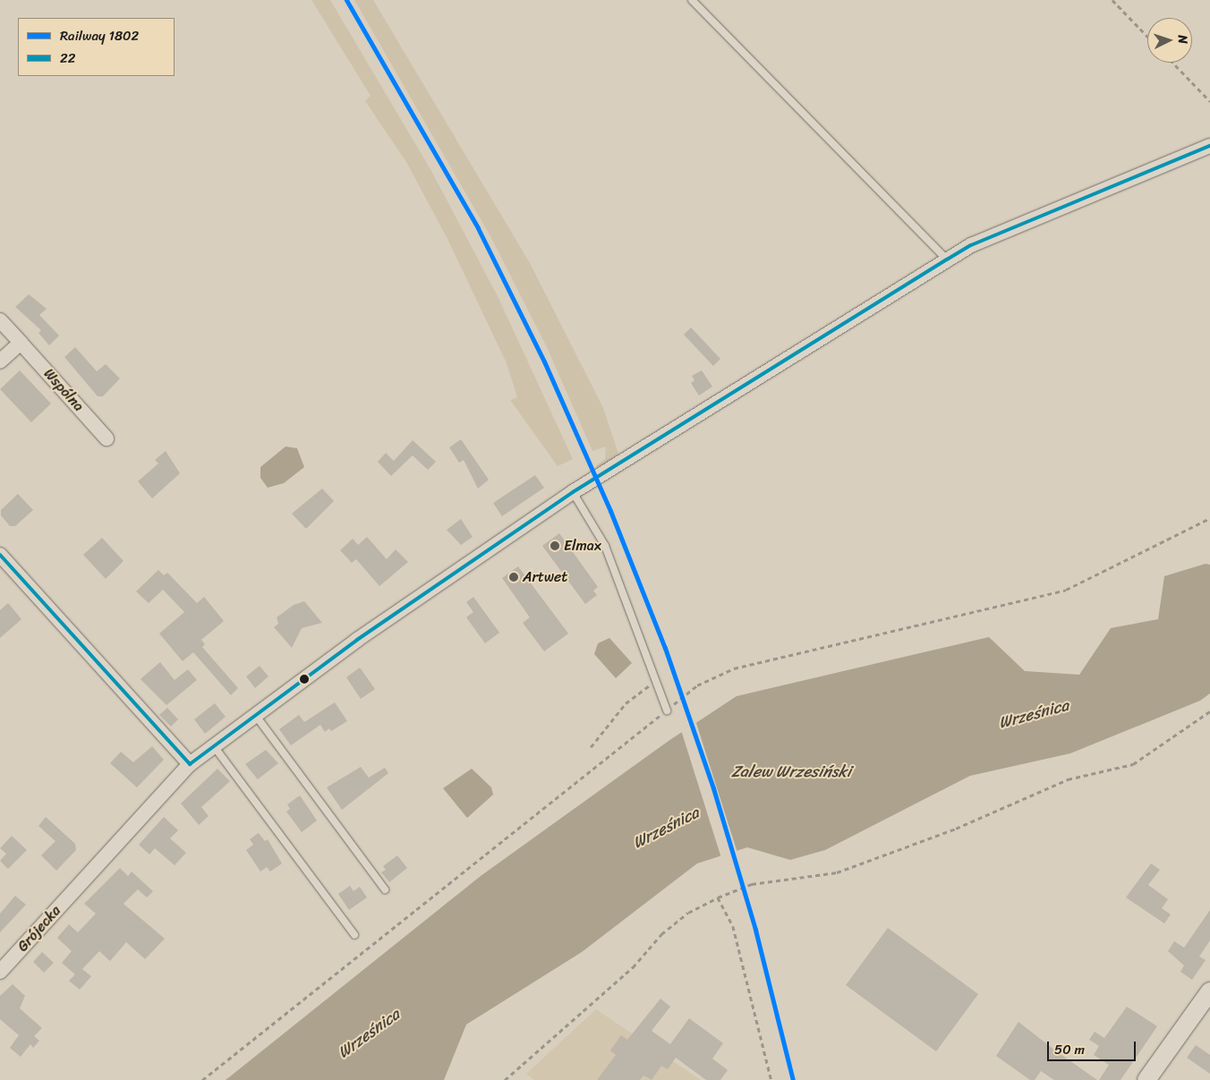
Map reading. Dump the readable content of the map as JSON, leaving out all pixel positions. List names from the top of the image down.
{
  "streets": {
    "street": ["Wspólna", "Grójecka"]
  },
  "water": ["Wrześnica", "Zalew Wrzesiński"],
  "places": ["Elmax", "Artwet"],
  "lines": ["rail line 1802", "transit line 22"],
  "legend": ["Railway 1802", "22"],
  "scale_bar": "50 m",
  "north": "right"
}
